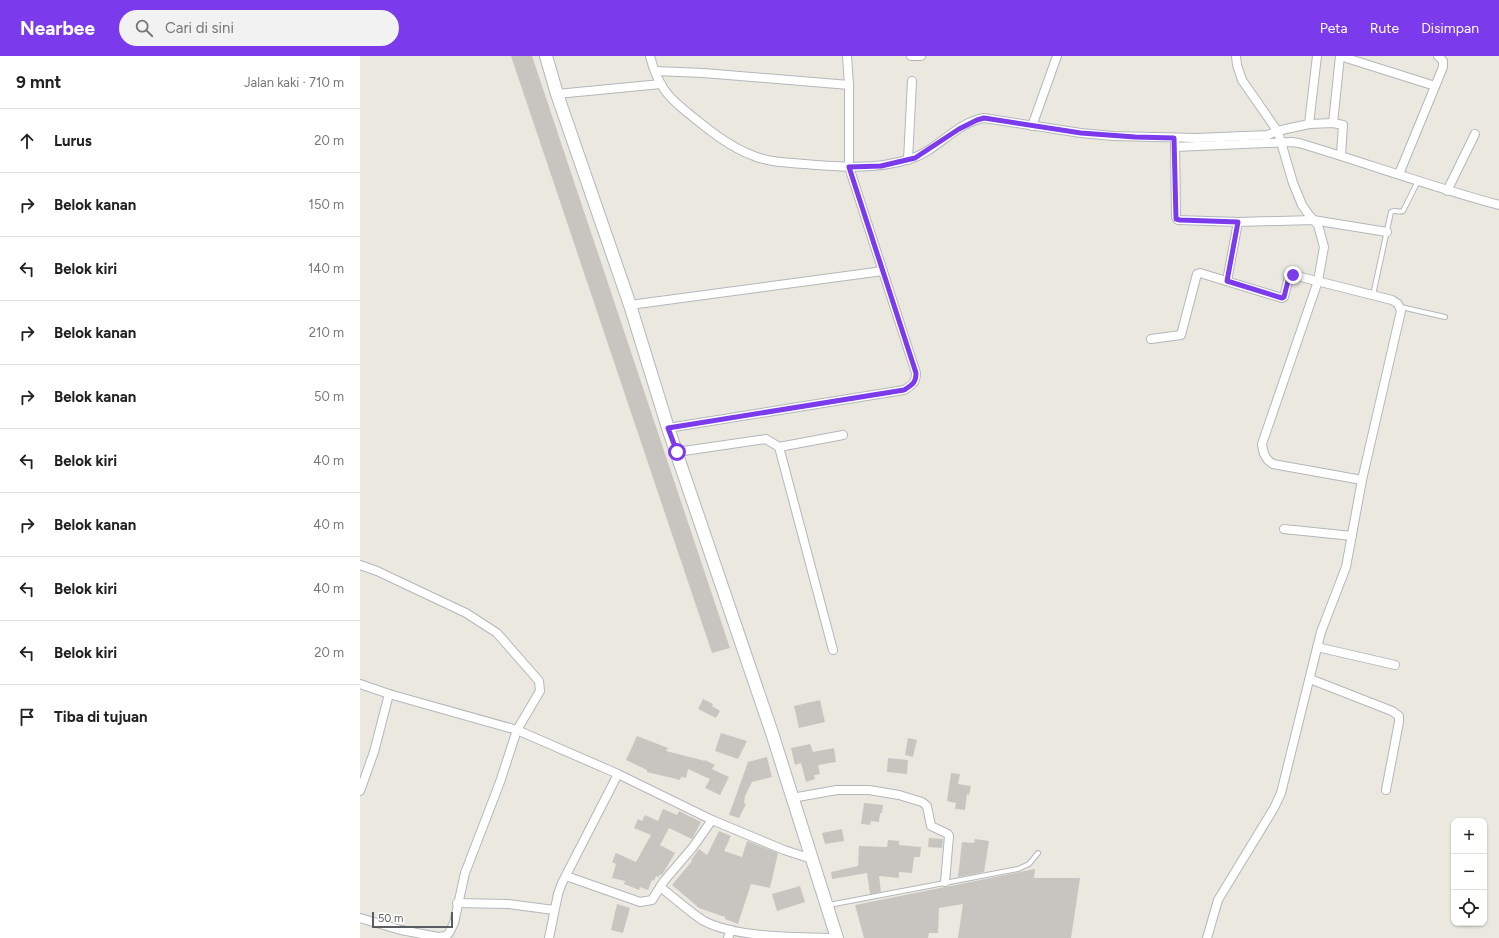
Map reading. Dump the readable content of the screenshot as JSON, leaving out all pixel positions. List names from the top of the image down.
{
  "scale_bar": "50 m",
  "page": {
    "header": "Nearbee",
    "search": "Cari di sini",
    "nav": ["Peta", "Rute", "Disimpan"],
    "heading": ["9 mnt", "Jalan kaki · 710 m"],
    "list": [
      ["Lurus", "20 m"],
      ["Belok kanan", "150 m"],
      ["Belok kiri", "140 m"],
      ["Belok kanan", "210 m"],
      ["Belok kanan", "50 m"],
      ["Belok kiri", "40 m"],
      ["Belok kanan", "40 m"],
      ["Belok kiri", "40 m"],
      ["Belok kiri", "20 m"],
      "Tiba di tujuan"
    ],
    "map_buttons": ["+", "−"],
    "scale": "50 m"
  }
}
